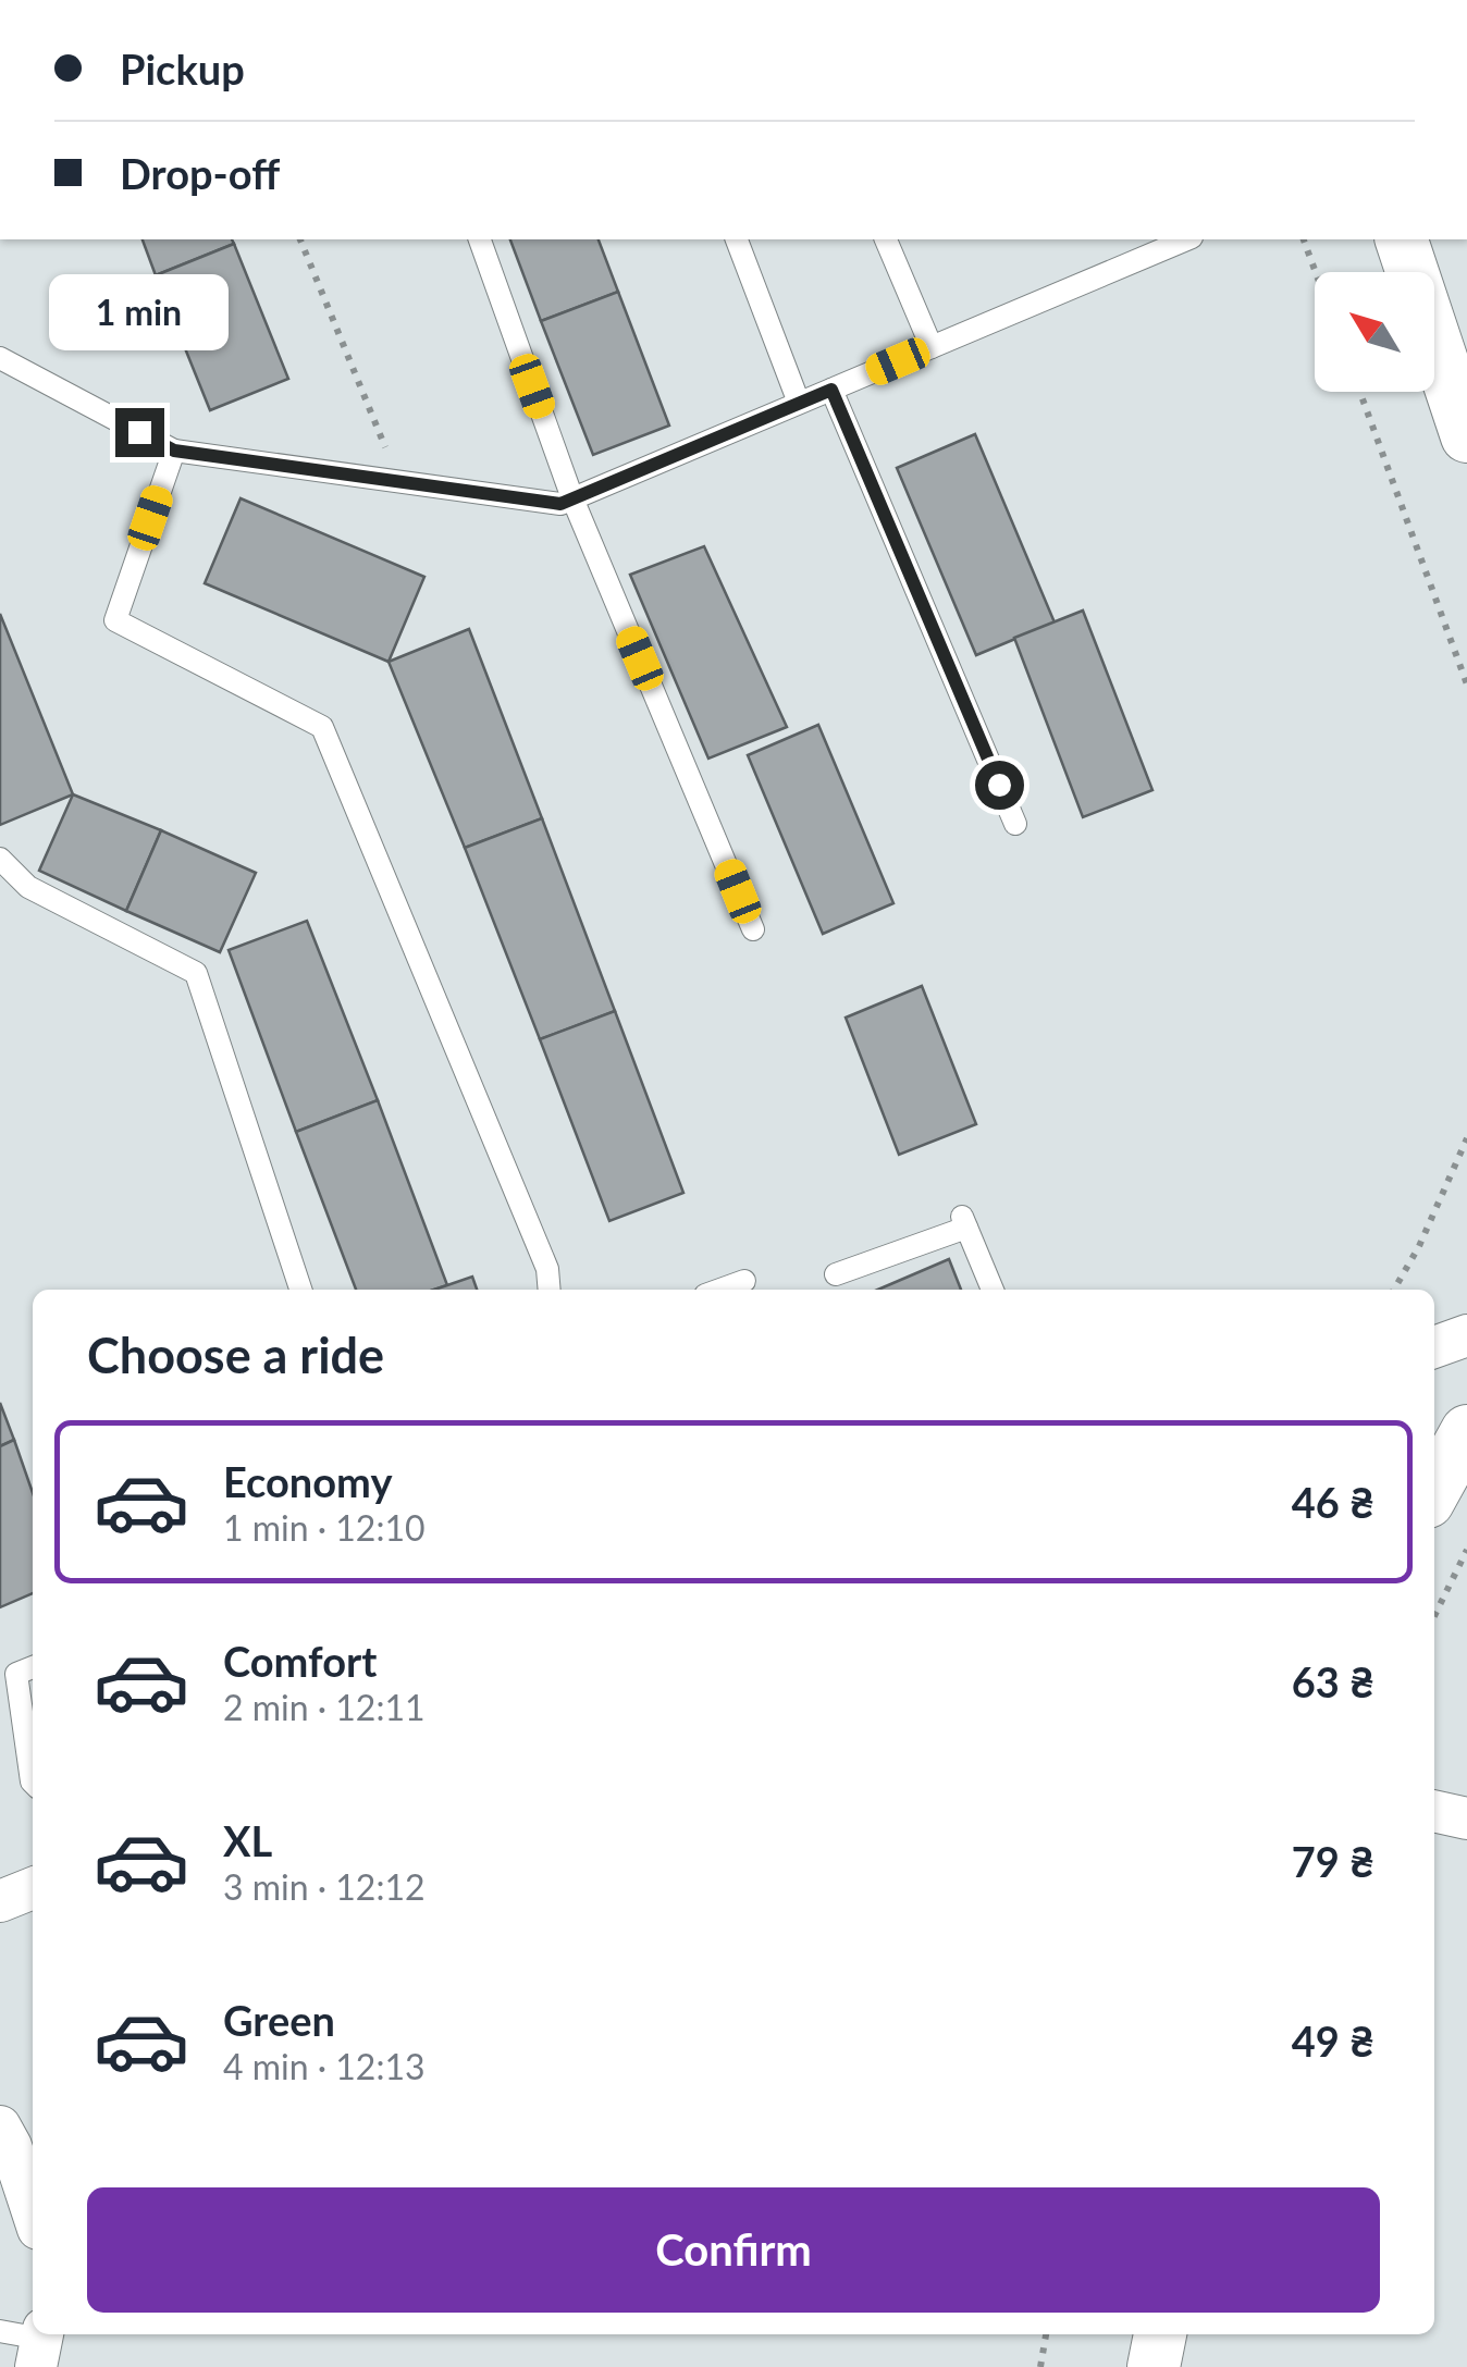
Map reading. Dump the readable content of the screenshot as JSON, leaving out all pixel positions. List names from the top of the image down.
{
  "north": "top left",
  "page": {
    "banner": ["Pickup", "Drop-off"],
    "bubble": "1 min",
    "heading": "Choose a ride",
    "list": [
      {
        "name": "Economy",
        "note": "1 min · 12:10",
        "value": "46 ₴"
      },
      {
        "name": "Comfort",
        "note": "2 min · 12:11",
        "value": "63 ₴"
      },
      {
        "name": "XL",
        "note": "3 min · 12:12",
        "value": "79 ₴"
      },
      {
        "name": "Green",
        "note": "4 min · 12:13",
        "value": "49 ₴"
      }
    ],
    "buttons": "Confirm"
  }
}
